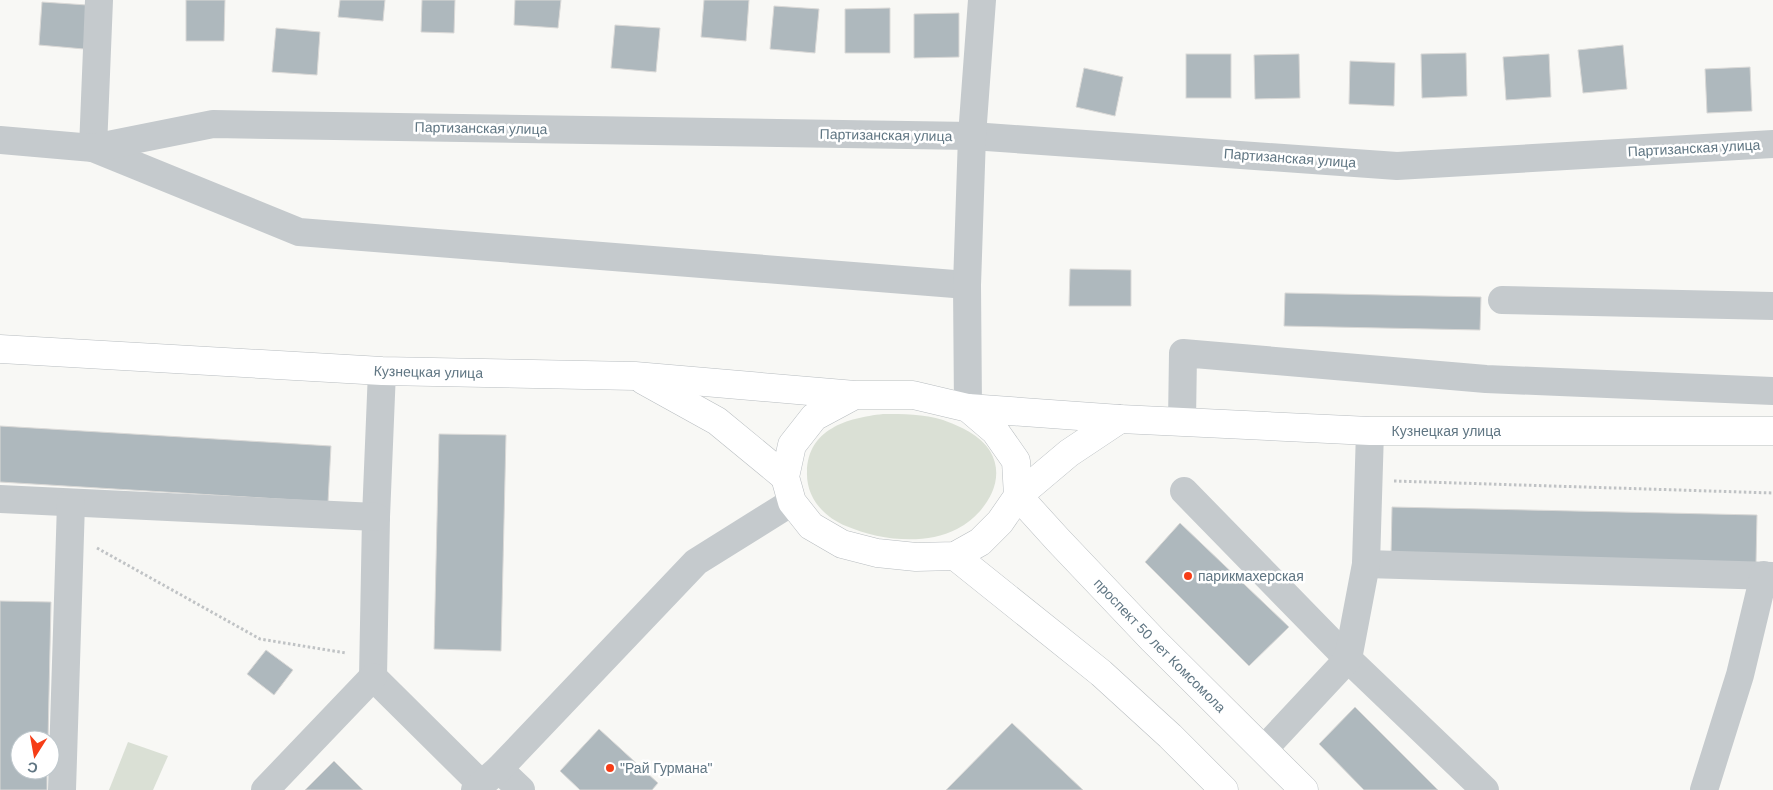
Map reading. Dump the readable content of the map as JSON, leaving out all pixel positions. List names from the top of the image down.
{
  "streets": {
    "main road": ["Кузнецкая улица", "проспект 50 лет Комсомола"],
    "street": ["Партизанская улица"]
  },
  "places": ["парикмахерская", "\"Рай Гурмана\""],
  "north": "bottom"
}
